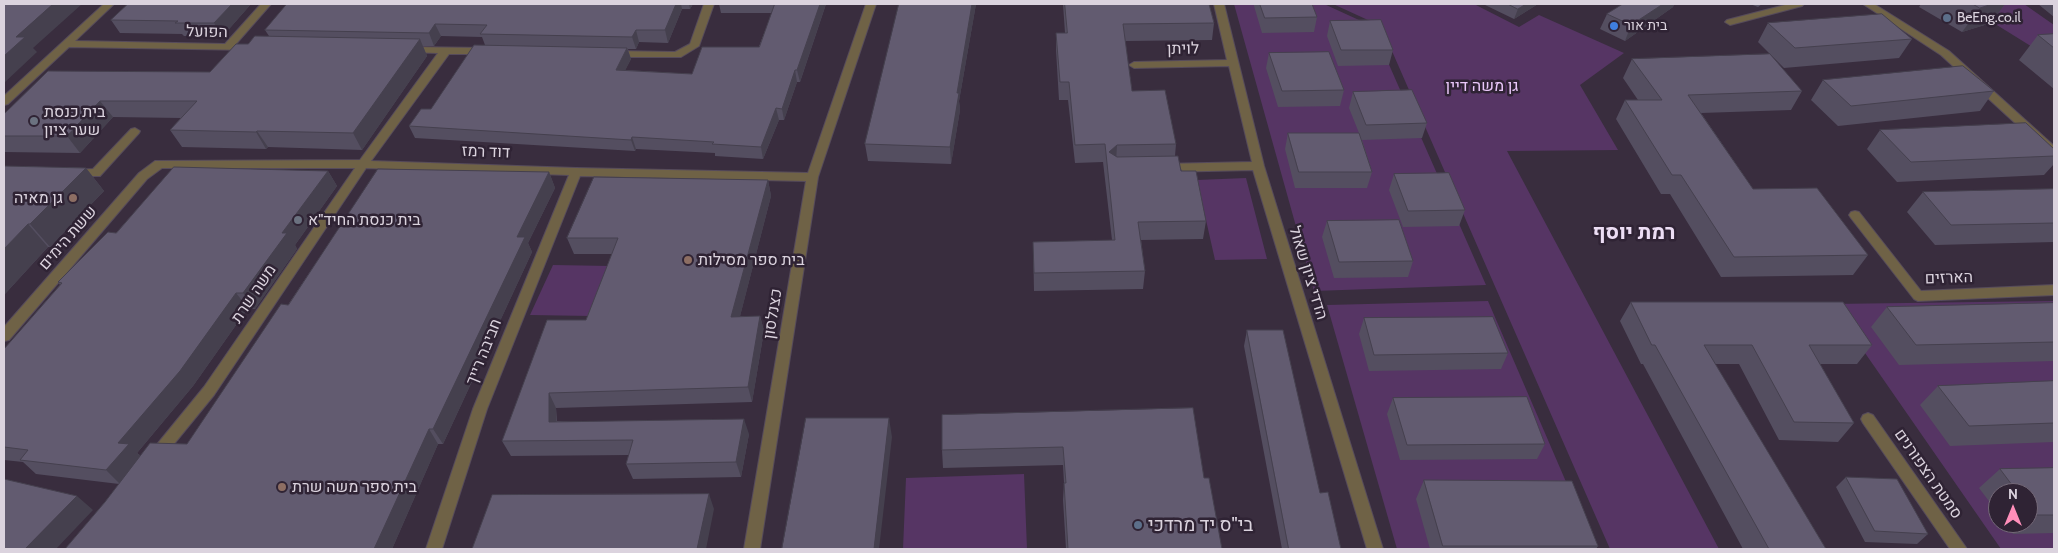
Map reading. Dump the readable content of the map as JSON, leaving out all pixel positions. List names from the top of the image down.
{
  "streets": {
    "street": [
      "הפועל",
      "לויתן",
      "דוד רמז",
      "ששת הימים",
      "הדדי ציון שאול",
      "הארזים",
      "משה שרת",
      "כצנלסון",
      "חביבה רייך",
      "סמטת הצפורנים"
    ]
  },
  "crossings": [
    ["לויתן", "הדדי ציון שאול"],
    ["דוד רמז", "ששת הימים"],
    ["דוד רמז", "משה שרת"],
    ["דוד רמז", "כצנלסון"],
    ["דוד רמז", "חביבה רייך"]
  ],
  "districts": ["רמת יוסף"],
  "parks": ["גן משה דיין"],
  "places": [
    "BeEng.co.il",
    "בית אור",
    "בית כנסת שער ציון",
    "גן מאיה",
    "בית כנסת החיד\"א",
    "בית ספר מסילות",
    "בית ספר משה שרת",
    "בי\"ס יד מרדכי"
  ],
  "north": "top"
}
